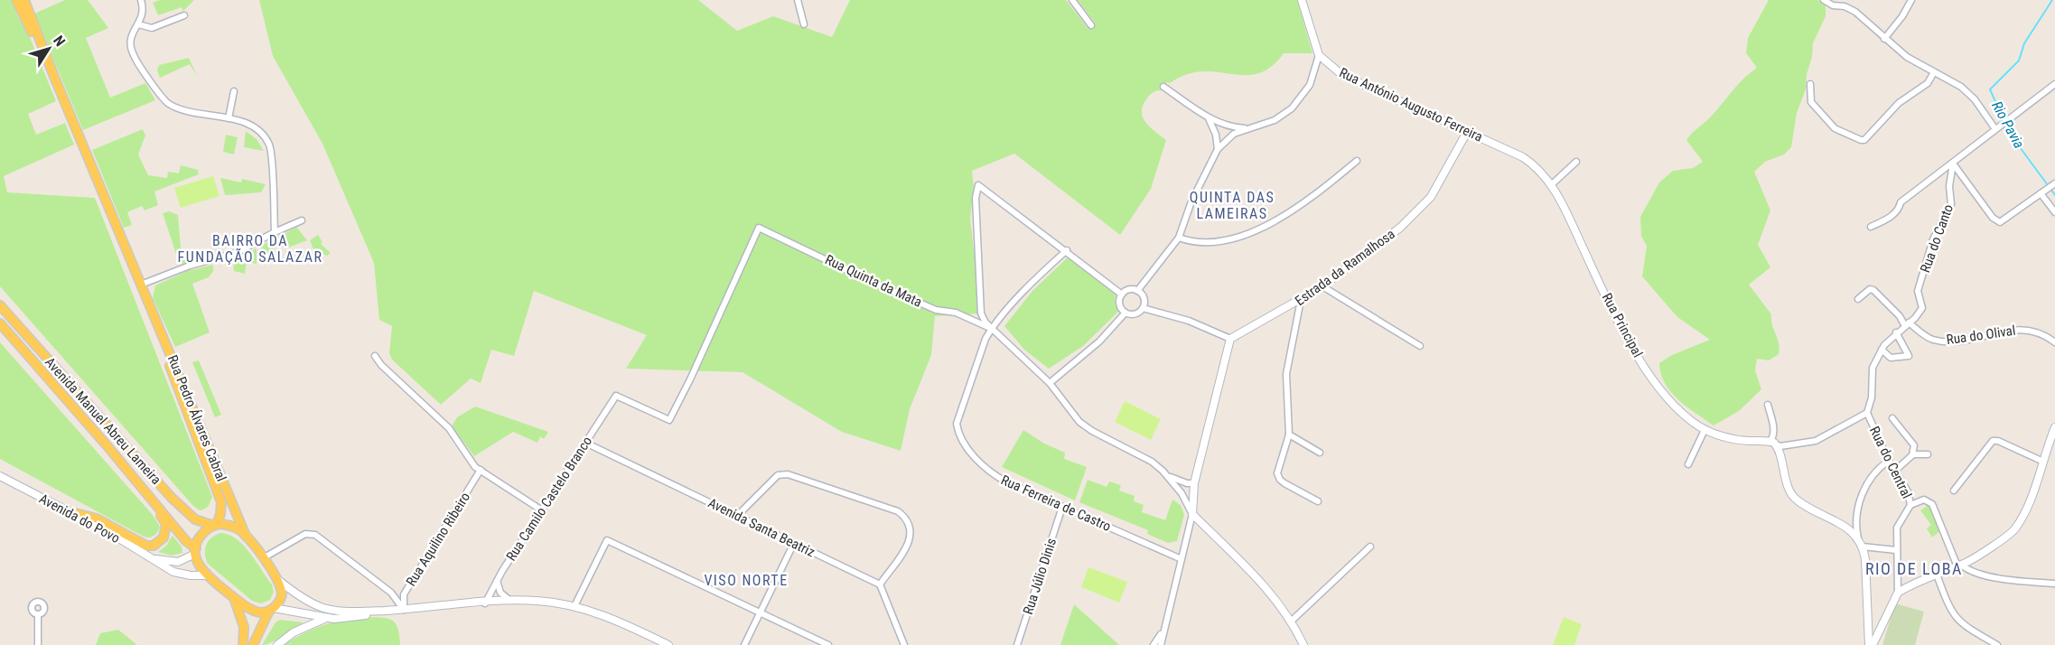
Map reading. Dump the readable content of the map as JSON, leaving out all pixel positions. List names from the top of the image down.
{
  "streets": {
    "main road": ["Rua Pedro Álvares Cabral", "Avenida Manuel Abreu Lameira"],
    "street": [
      "Rua António Augusto Ferreira",
      "Rua do Canto",
      "Estrada da Ramalhosa",
      "Rua Quinta da Mata",
      "Rua Principal",
      "Rua do Olival",
      "Rua do Central",
      "Rua Camilo Castelo Branco",
      "Rua Ferreira de Castro",
      "Avenida do Povo",
      "Avenida Santa Beatriz",
      "Rua Aquilino Ribeiro",
      "Rua Júlio Dinis"
    ]
  },
  "crossings": [
    ["Rua António Augusto Ferreira", "Estrada da Ramalhosa"],
    ["Rua António Augusto Ferreira", "Rua Principal"],
    ["Rua do Canto", "Rua do Central"],
    ["Rua Quinta da Mata", "Rua Camilo Castelo Branco"],
    ["Rua Quinta da Mata", "Rua Ferreira de Castro"],
    ["Rua do Olival", "Rua do Central"],
    ["Rua Pedro Álvares Cabral", "Avenida Manuel Abreu Lameira"],
    ["Avenida Manuel Abreu Lameira", "Avenida do Povo"],
    ["Rua Camilo Castelo Branco", "Avenida Santa Beatriz"],
    ["Rua Ferreira de Castro", "Rua Júlio Dinis"]
  ],
  "districts": [
    "QUINTA DAS LAMEIRAS",
    "BAIRRO DA FUNDAÇÃO SALAZAR",
    "RIO DE LOBA",
    "VISO NORTE"
  ],
  "water": ["Rio Pavia"],
  "north": "top right"
}
